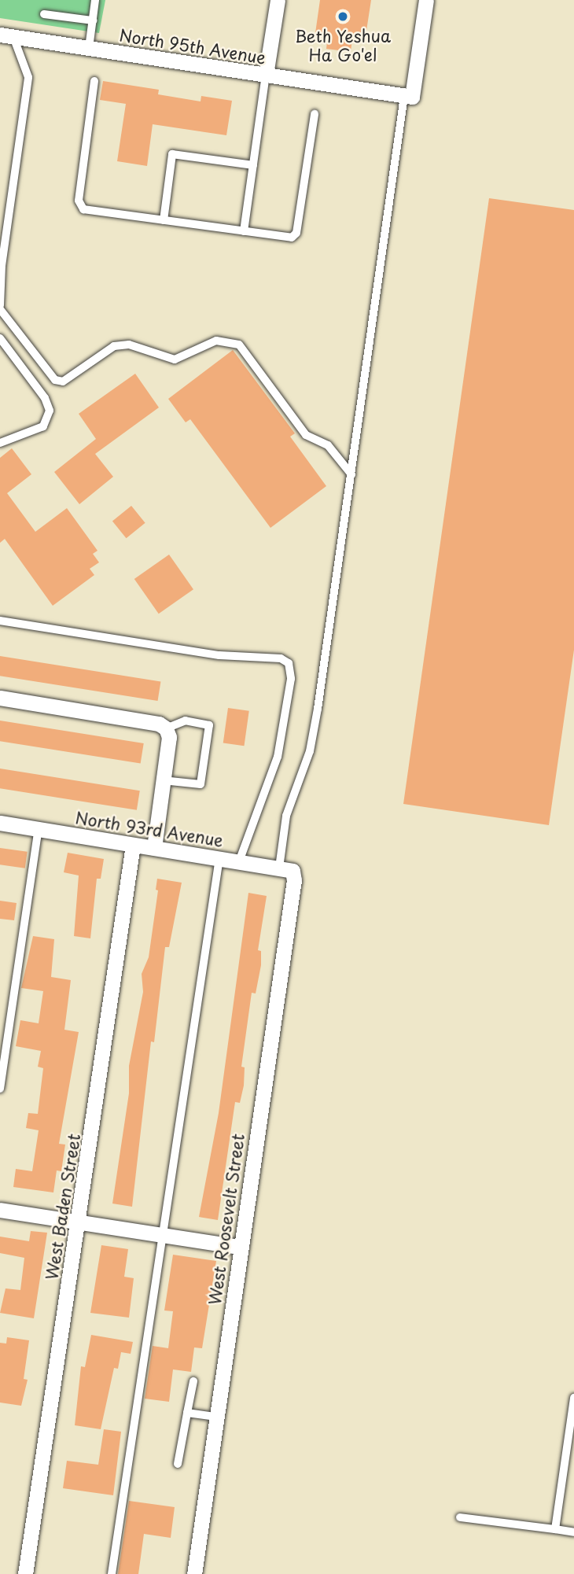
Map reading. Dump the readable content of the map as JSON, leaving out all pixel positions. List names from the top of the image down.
{
  "streets": {
    "street": [
      "North 95th Avenue",
      "North 93rd Avenue",
      "West Baden Street",
      "West Roosevelt Street"
    ]
  },
  "crossings": [
    ["North 93rd Avenue", "West Baden Street"],
    ["North 93rd Avenue", "West Roosevelt Street"]
  ],
  "places": ["Beth Yeshua Ha Go'el"]
}
